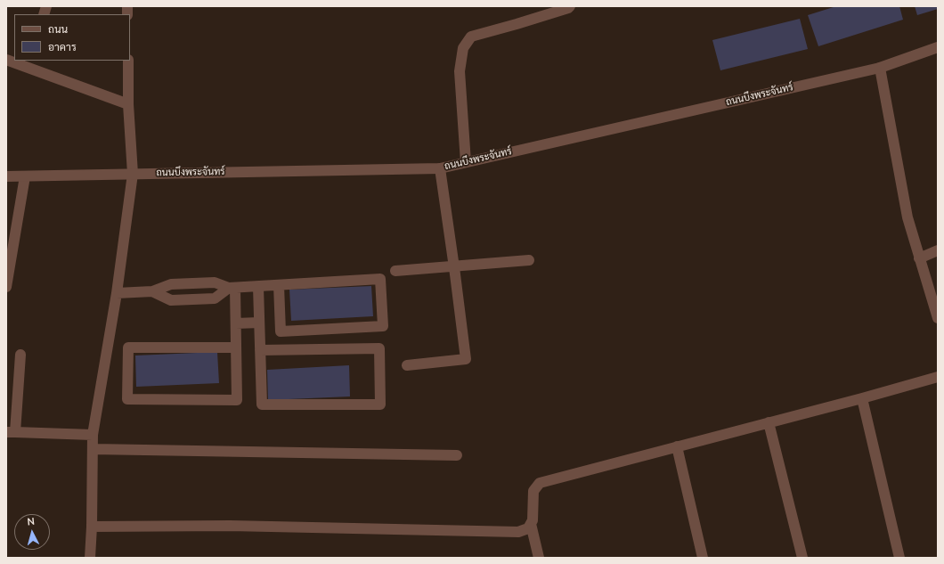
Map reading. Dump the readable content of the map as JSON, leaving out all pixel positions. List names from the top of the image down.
{
  "streets": {
    "street": ["ถนนบึงพระจันทร์"]
  },
  "legend": ["ถนน", "อาคาร"],
  "north": "top"
}
